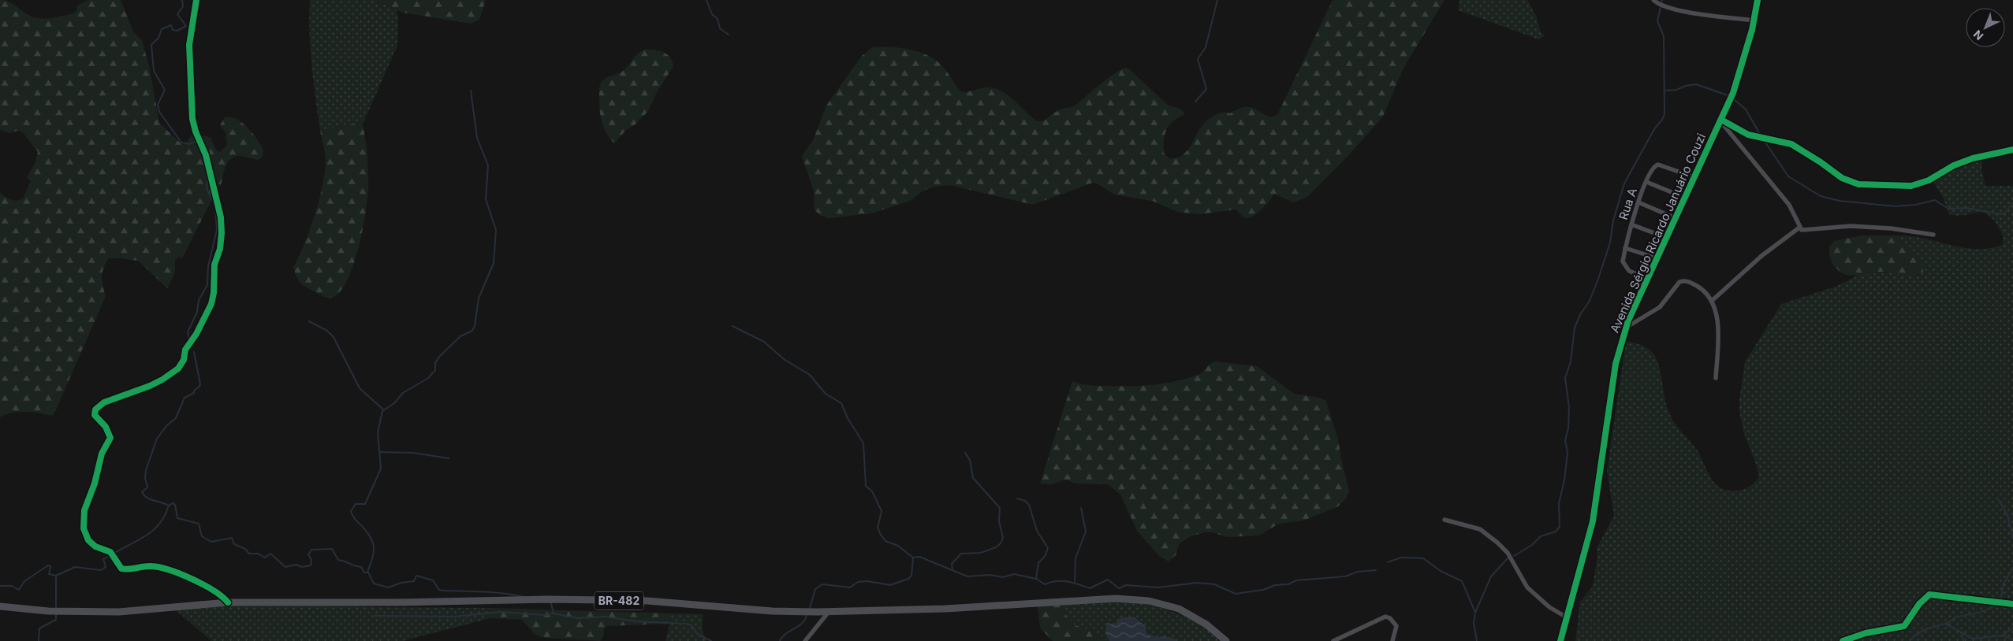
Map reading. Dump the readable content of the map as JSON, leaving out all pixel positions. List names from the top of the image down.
{
  "streets": {
    "highway": ["BR-482"],
    "street": ["Rua A", "Avenida Sérgio Ricardo Januário Couzi"]
  },
  "crossings": [
    ["Rua A", "Avenida Sérgio Ricardo Januário Couzi"]
  ],
  "north": "bottom left"
}
